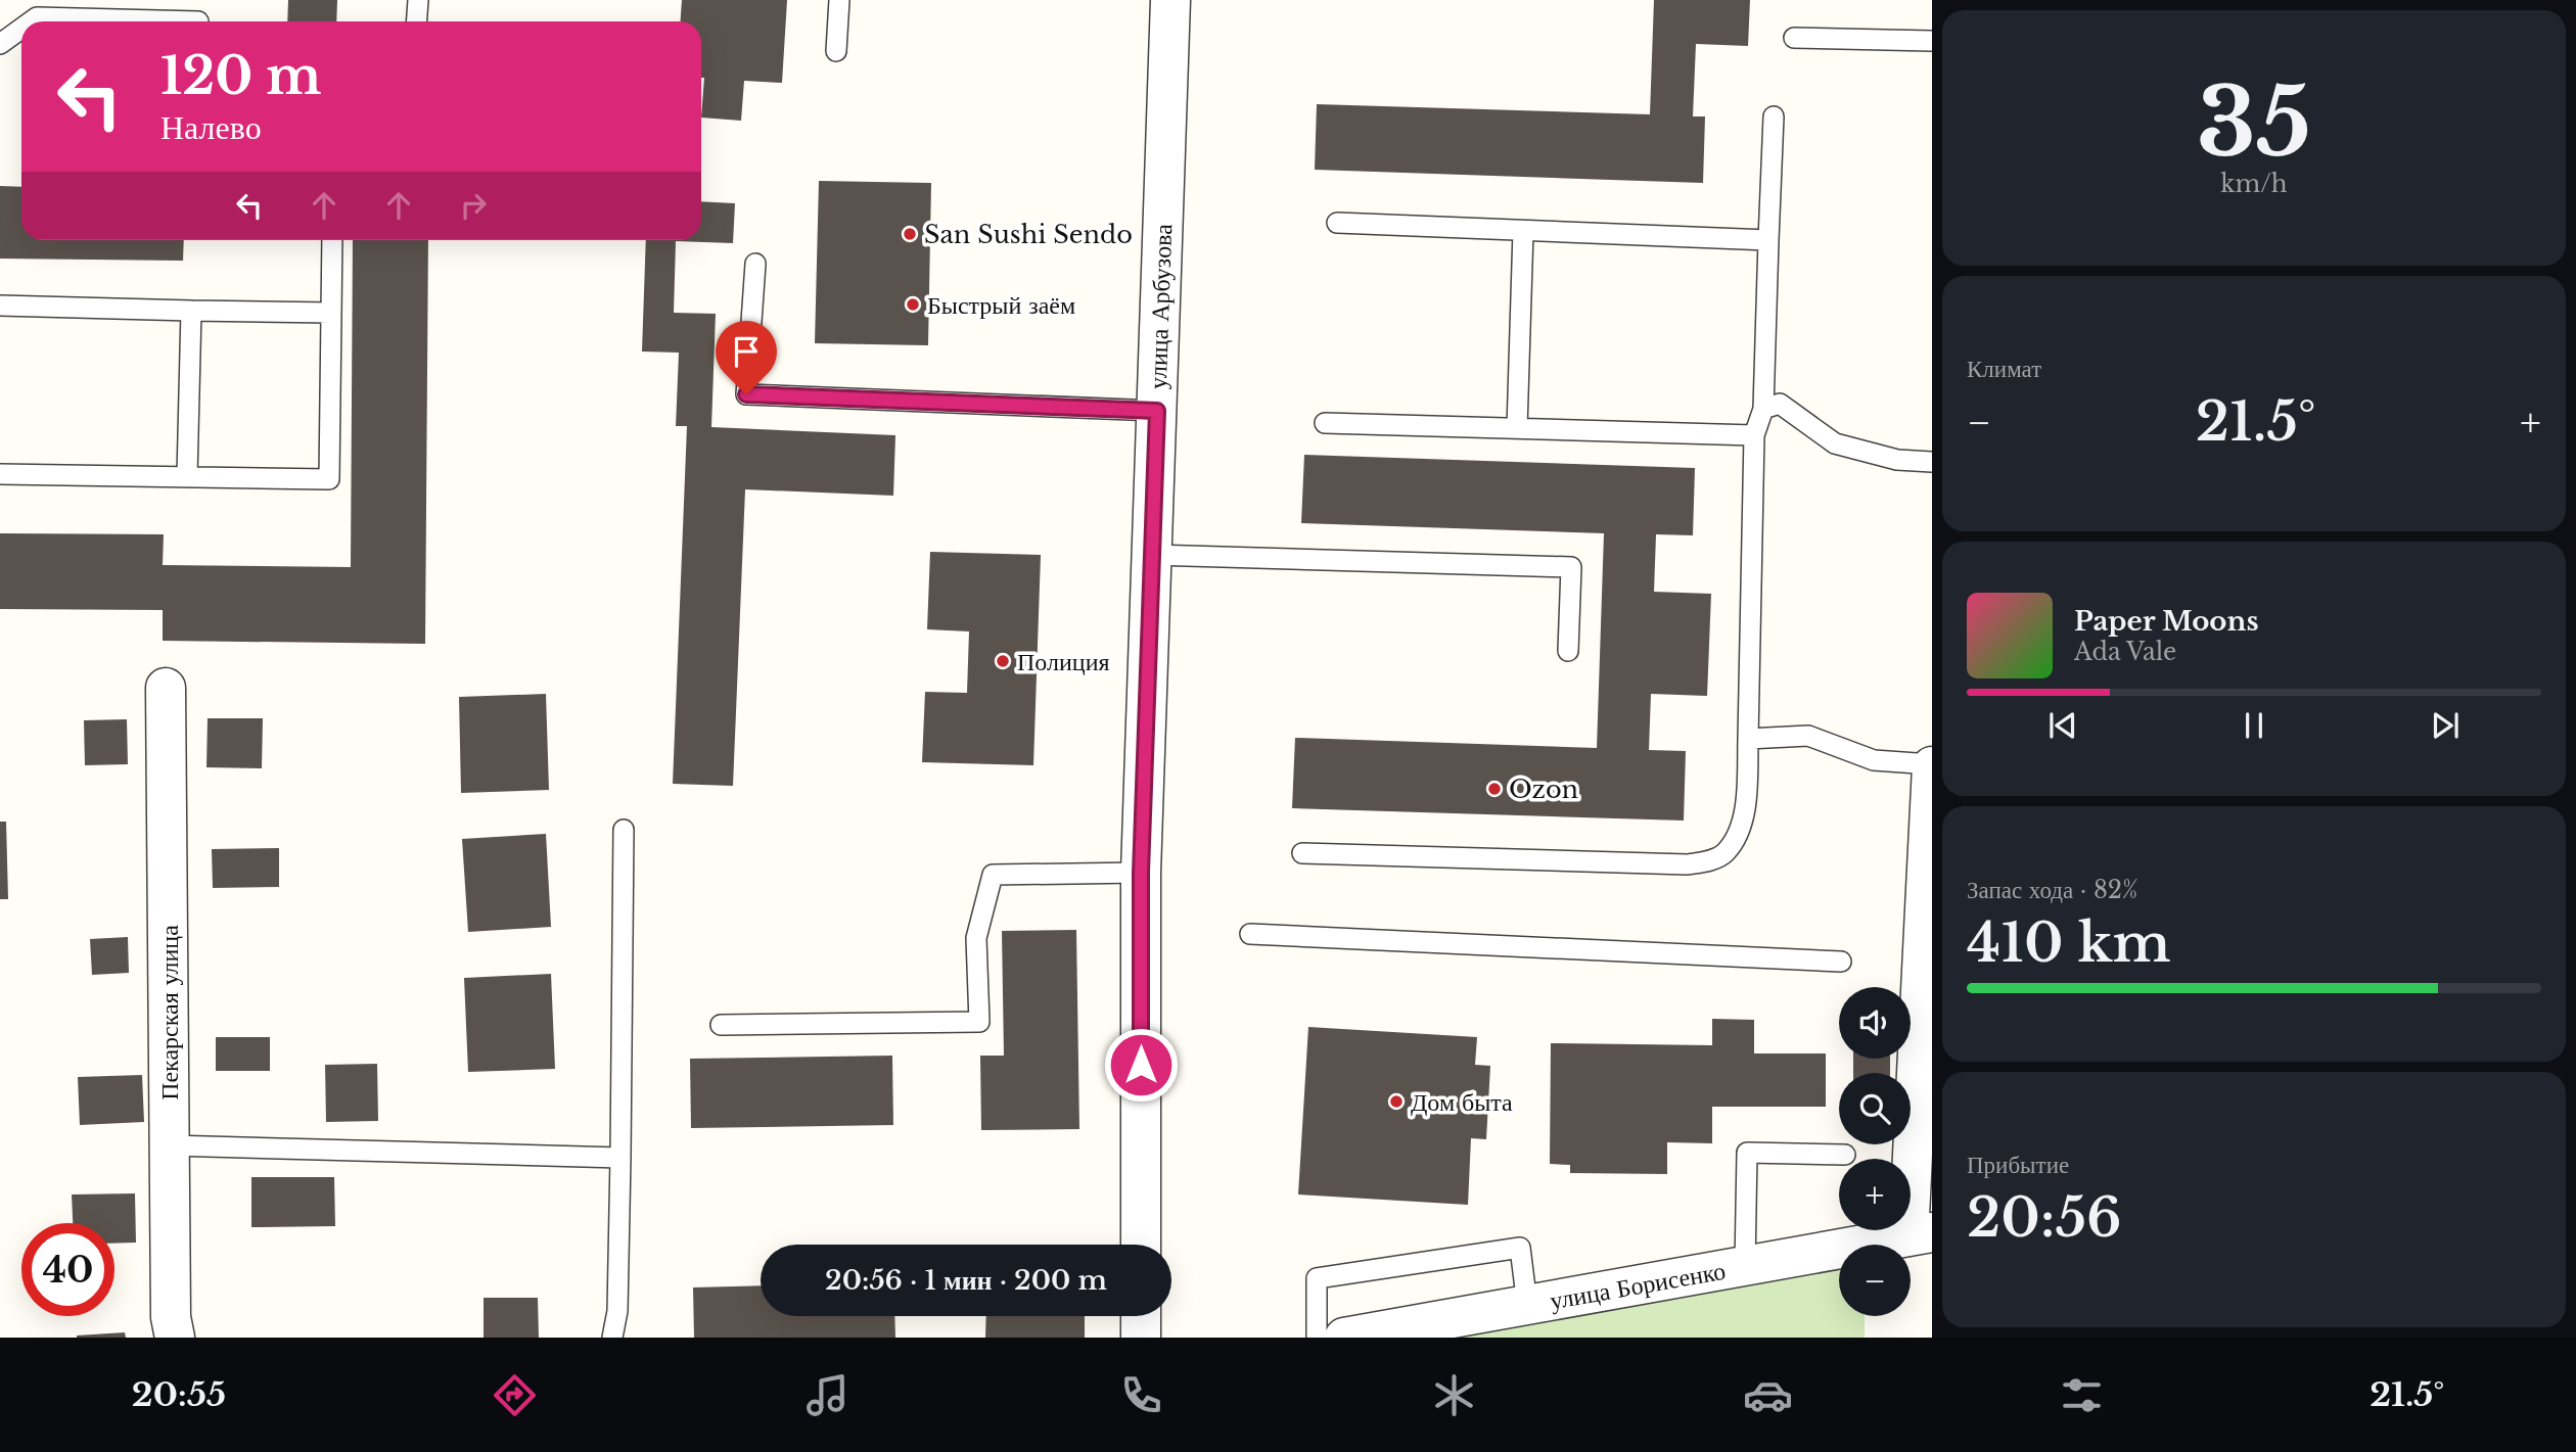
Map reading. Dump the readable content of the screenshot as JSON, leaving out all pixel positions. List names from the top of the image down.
{
  "streets": {
    "street": ["улица Арбузова", "Пекарская улица", "улица Борисенко"]
  },
  "places": [
    "San Sushi Sendo",
    "Быстрый заём",
    "Полиция",
    "Ozon",
    "Дом быта"
  ],
  "page": {
    "tile": [
      ["35", "km/h"],
      "Климат",
      ["Запас хода · 82%", "410 km"],
      ["Прибытие", "20:56"]
    ],
    "turn": ["120 m", "Налево"],
    "heat": ["−", "21.5°", "+"],
    "song": ["Paper Moons", "Ada Vale"],
    "map_buttons": ["+", "−"],
    "limit": "40",
    "trip": "20:56 · 1 мин · 200 m",
    "tabs": ["20:55", "21.5°"]
  }
}
